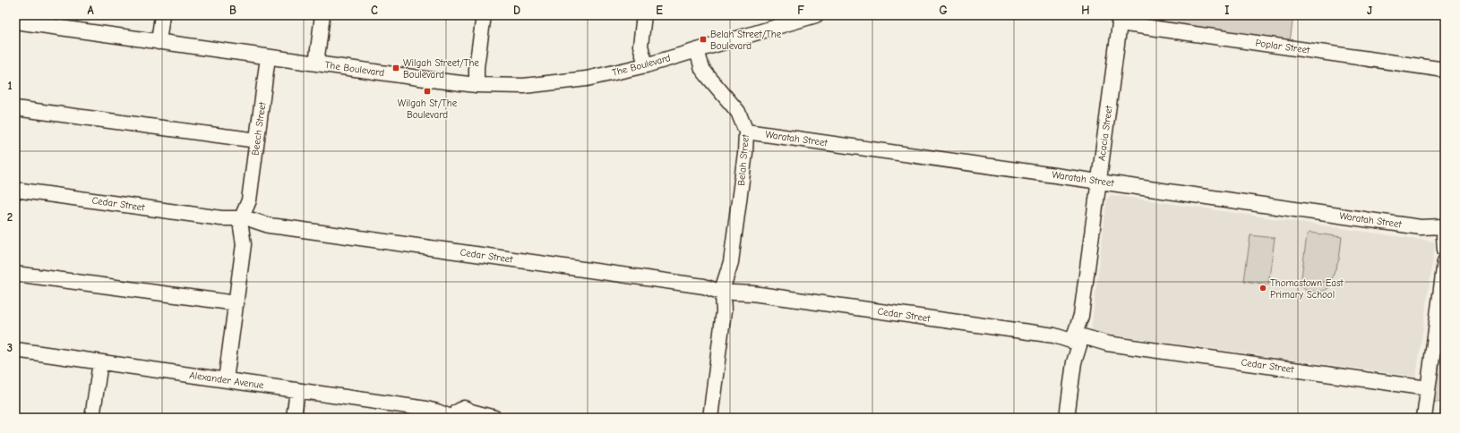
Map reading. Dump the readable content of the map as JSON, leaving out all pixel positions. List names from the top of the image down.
{
  "streets": {
    "street": [
      "Poplar Street",
      "The Boulevard",
      "Beech Street",
      "Acacia Street",
      "Waratah Street",
      "Belah Street",
      "Cedar Street",
      "Alexander Avenue"
    ]
  },
  "crossings": [
    ["Poplar Street", "Acacia Street"],
    ["The Boulevard", "Beech Street"],
    ["The Boulevard", "Belah Street"],
    ["Beech Street", "Cedar Street"],
    ["Beech Street", "Alexander Avenue"],
    ["Acacia Street", "Waratah Street"],
    ["Acacia Street", "Cedar Street"],
    ["Waratah Street", "Belah Street"],
    ["Belah Street", "Cedar Street"]
  ],
  "places": {
    "transit": ["Belah Street/The Boulevard", "Wilgah Street/The Boulevard", "Wilgah St/The Boulevard"],
    "other": ["Thomastown East Primary School"]
  },
  "grid": {
    "columns": [
      "A",
      "B",
      "C",
      "D",
      "E",
      "F",
      "G",
      "H",
      "I",
      "J"
    ],
    "rows": ["1", "2", "3"]
  }
}
